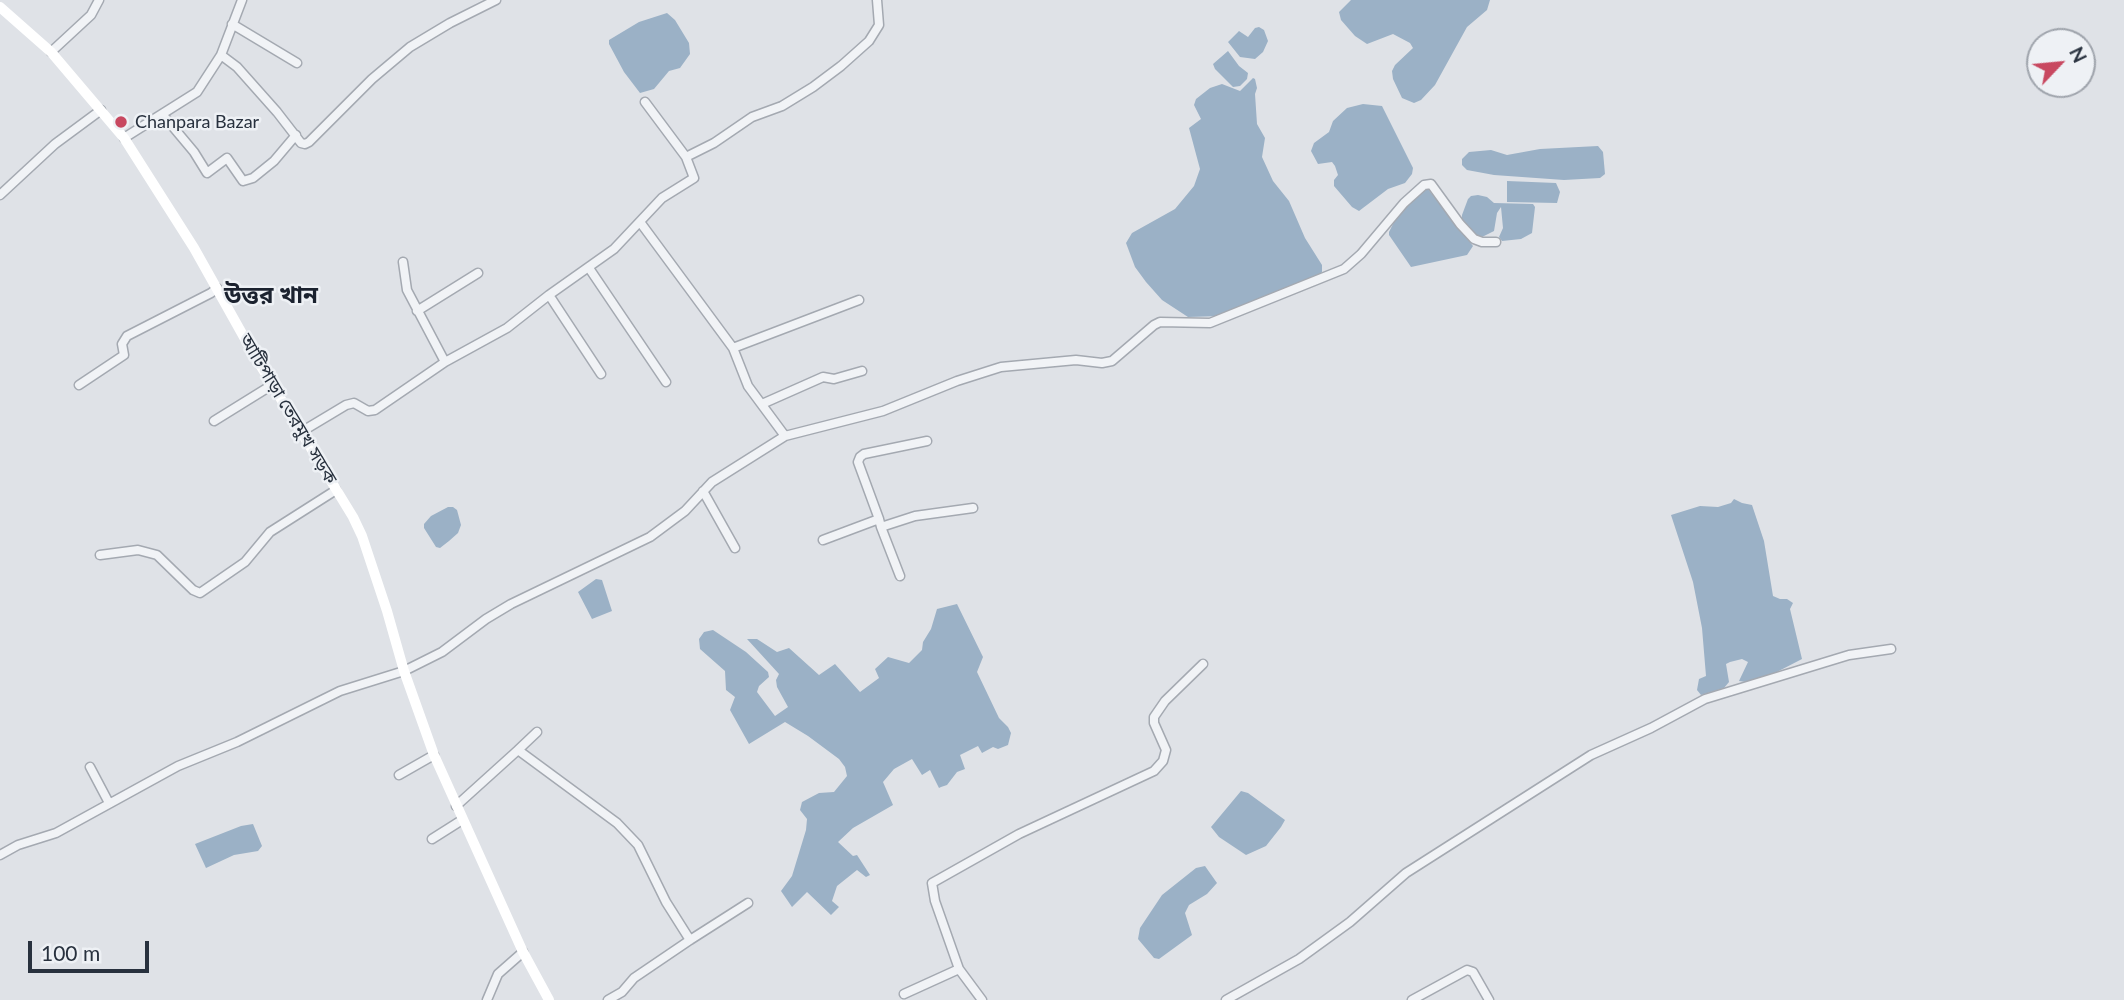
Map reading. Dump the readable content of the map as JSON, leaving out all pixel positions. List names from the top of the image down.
{
  "streets": {
    "main road": ["আটিপাড়া তেরমুখ সড়ক"]
  },
  "districts": ["উত্তর খান"],
  "places": ["Chanpara Bazar"],
  "scale_bar": "100 m",
  "north": "top right"
}
